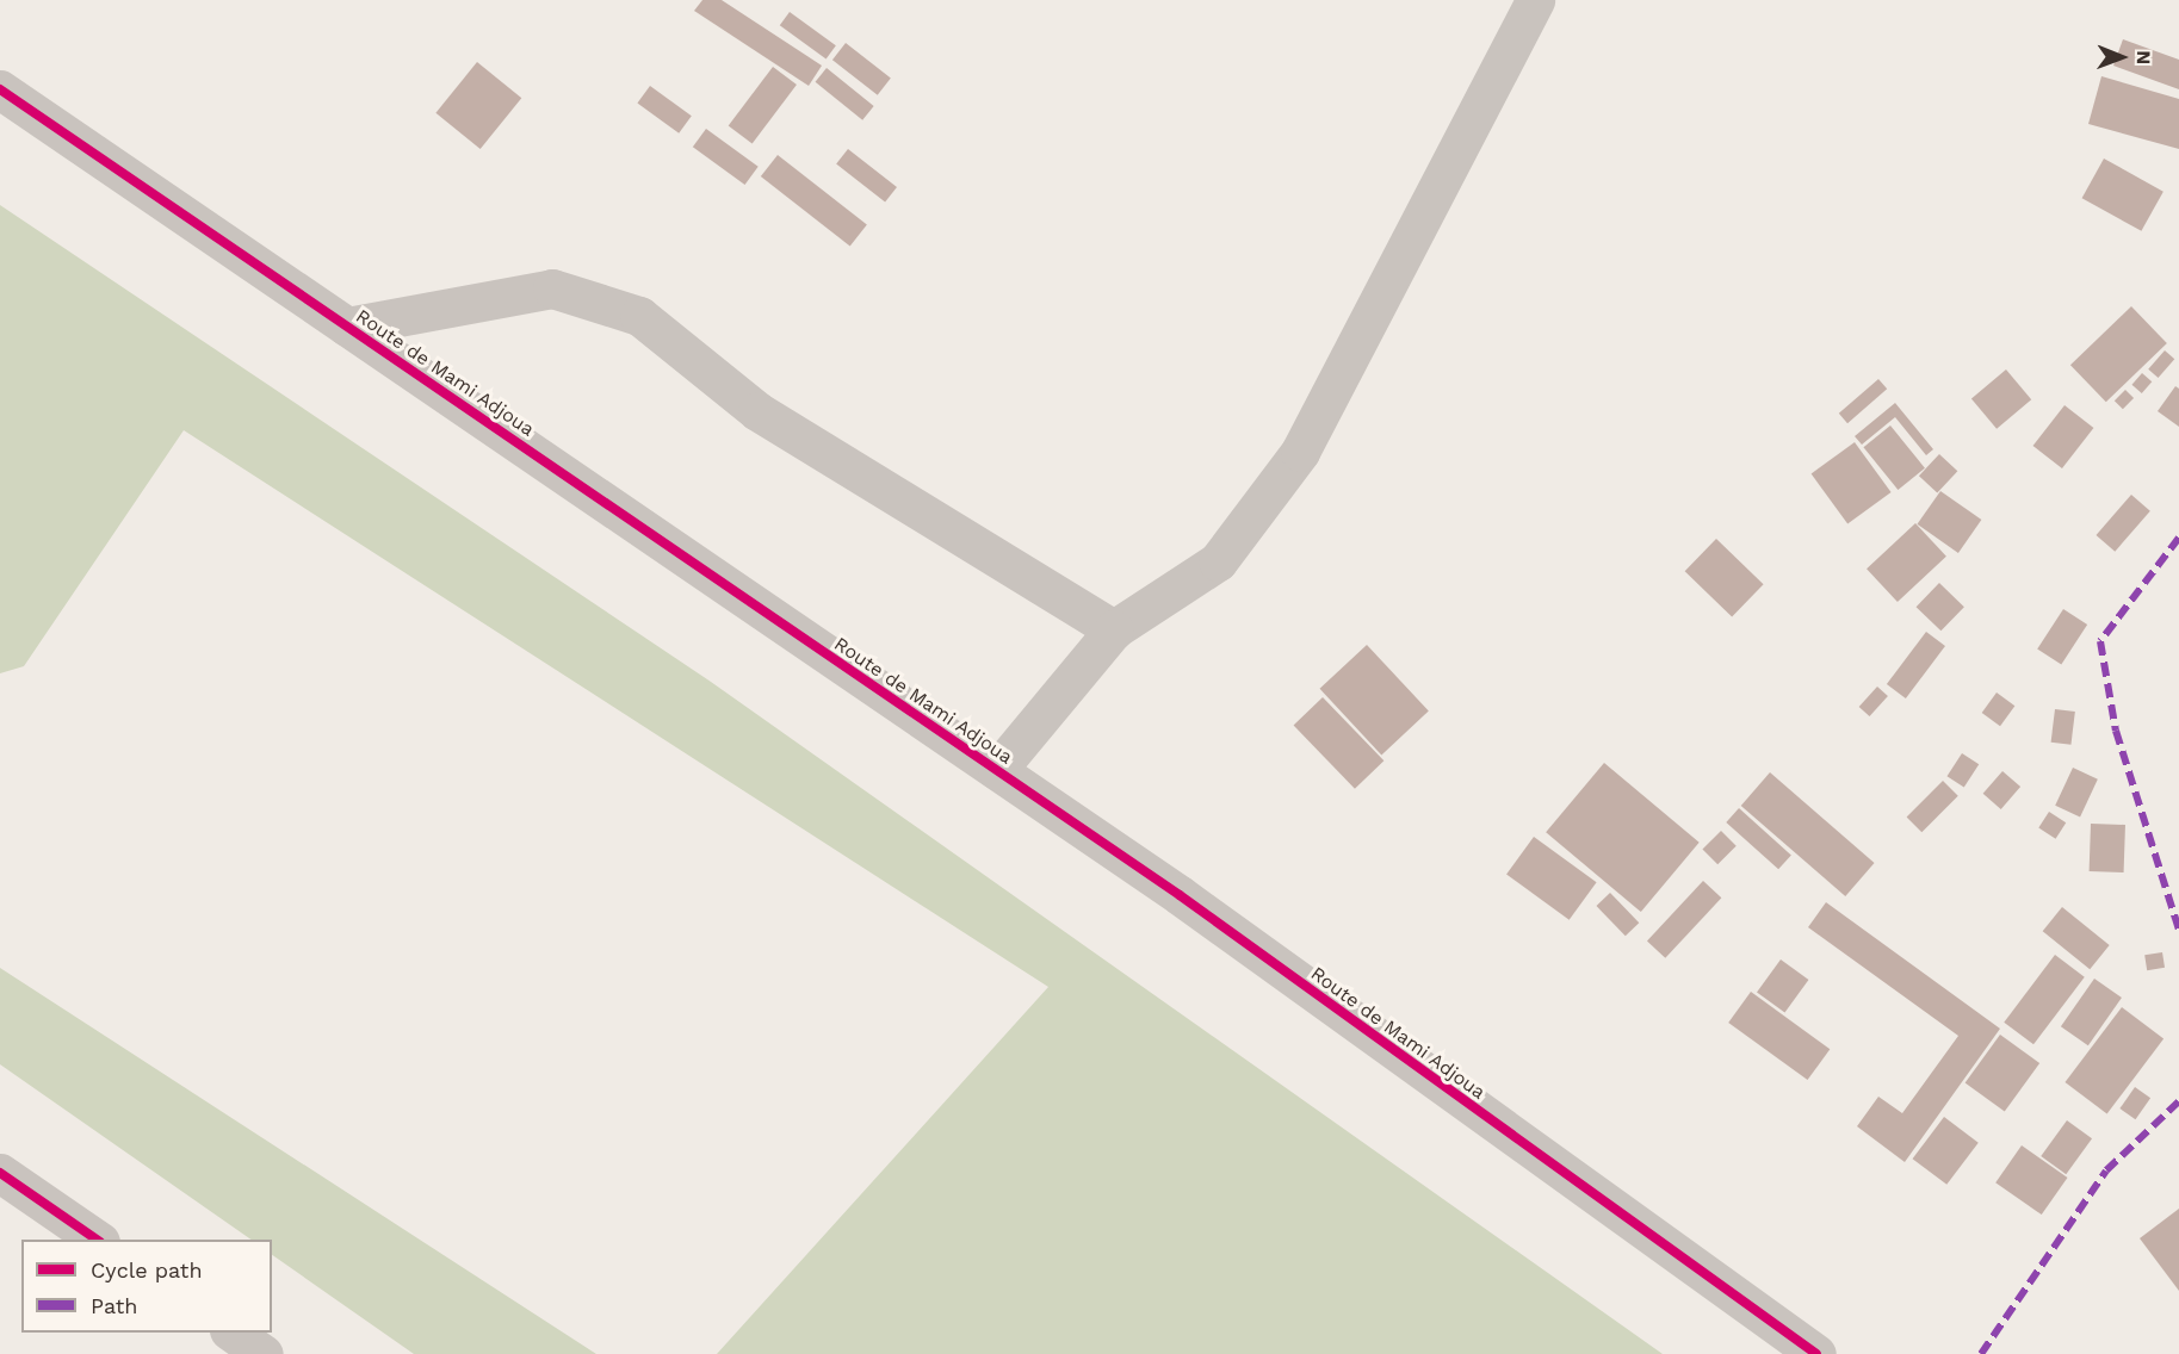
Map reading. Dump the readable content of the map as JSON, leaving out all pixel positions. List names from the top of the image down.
{
  "streets": {
    "street": ["Route de Mami Adjoua"]
  },
  "legend": ["Cycle path", "Path"],
  "north": "right"
}
